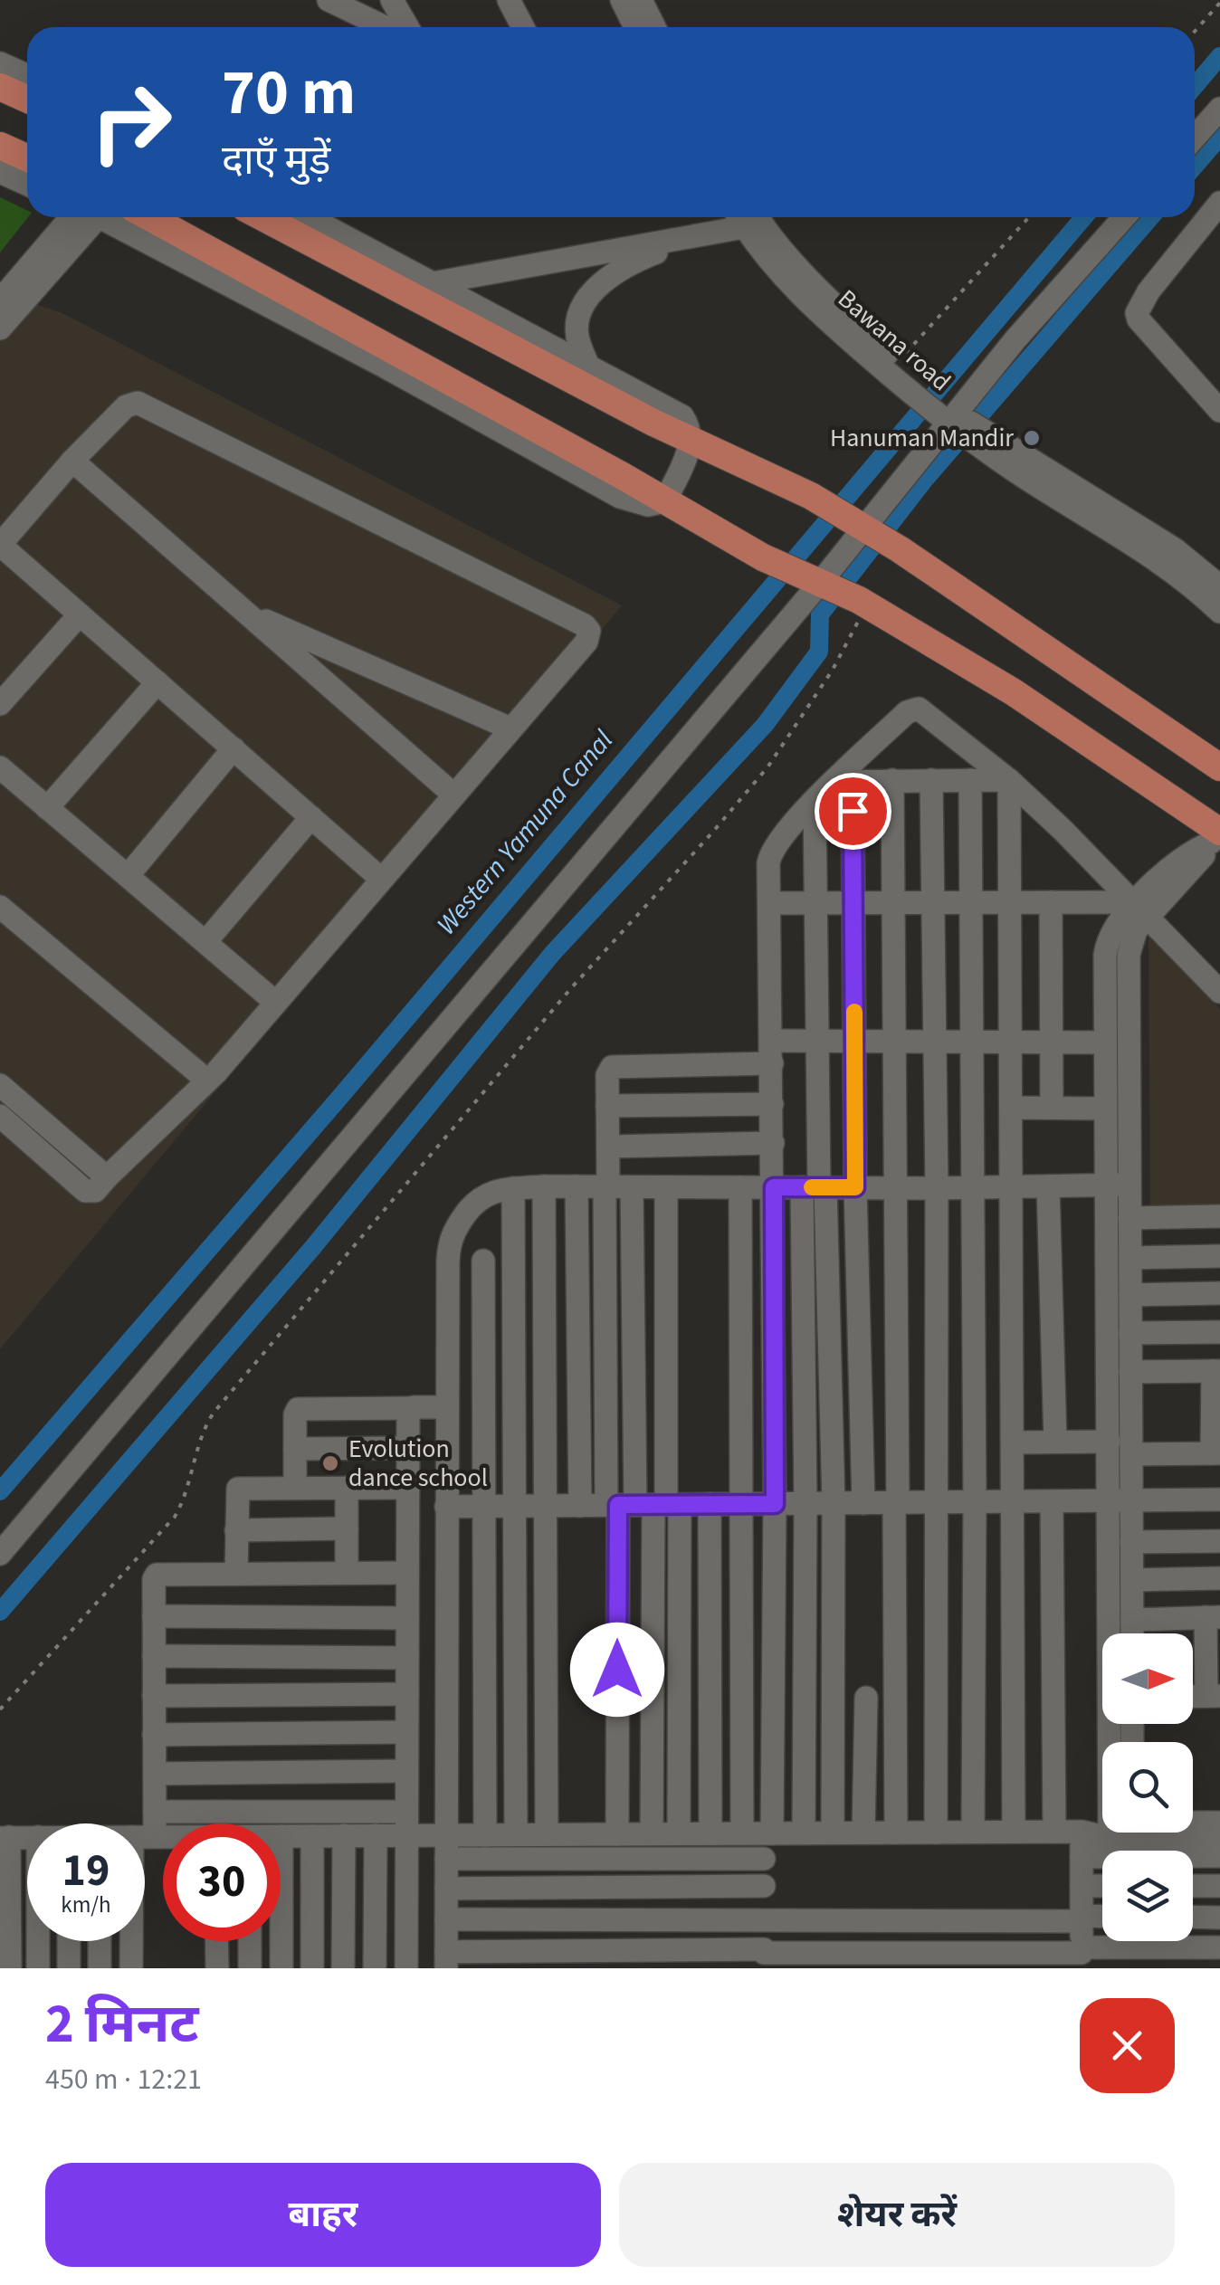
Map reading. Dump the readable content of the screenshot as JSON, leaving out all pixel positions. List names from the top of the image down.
{
  "streets": {
    "street": ["Bawana road"]
  },
  "water": ["Western Yamuna Canal"],
  "places": ["Hanuman Mandir", "Evolution dance school"],
  "north": "right",
  "page": {
    "turn": ["70 m", "दाएँ मुड़ें"],
    "speed": "19 km/h",
    "limit": "30",
    "heading": ["2 मिनट", "450 m · 12:21"],
    "buttons": ["बाहर", "शेयर करें"]
  }
}
